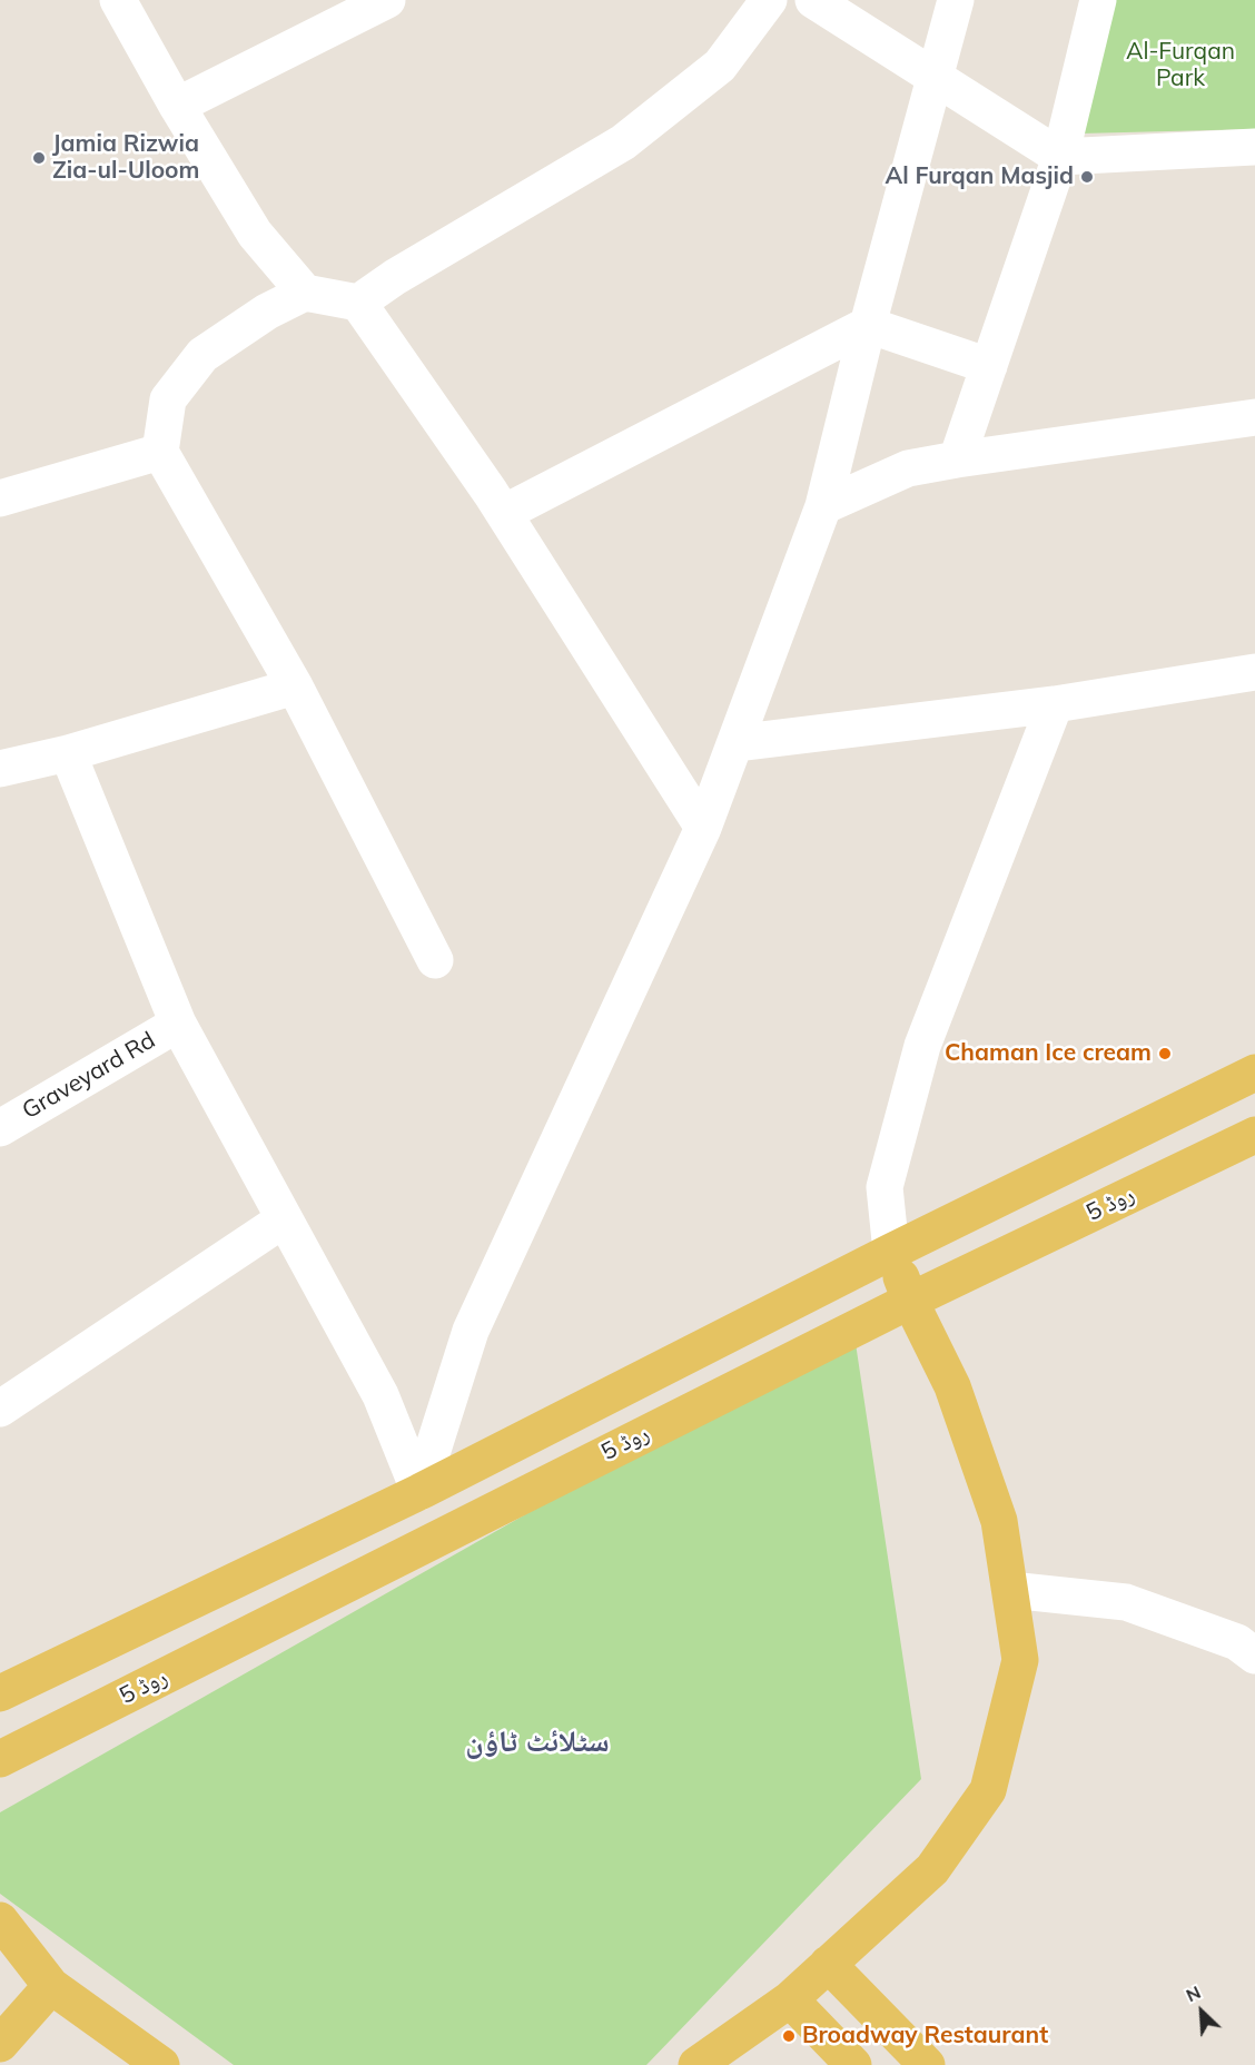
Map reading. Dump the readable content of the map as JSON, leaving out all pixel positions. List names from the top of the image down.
{
  "streets": {
    "main road": ["روڈ 5"],
    "street": ["Graveyard Rd"]
  },
  "districts": ["سٹلائٹ ٹاؤن"],
  "parks": ["Al-Furqan Park"],
  "places": [
    "Jamia Rizwia Zia-ul-Uloom",
    "Al Furqan Masjid",
    "Chaman Ice cream",
    "Broadway Restaurant"
  ],
  "north": "top left"
}
